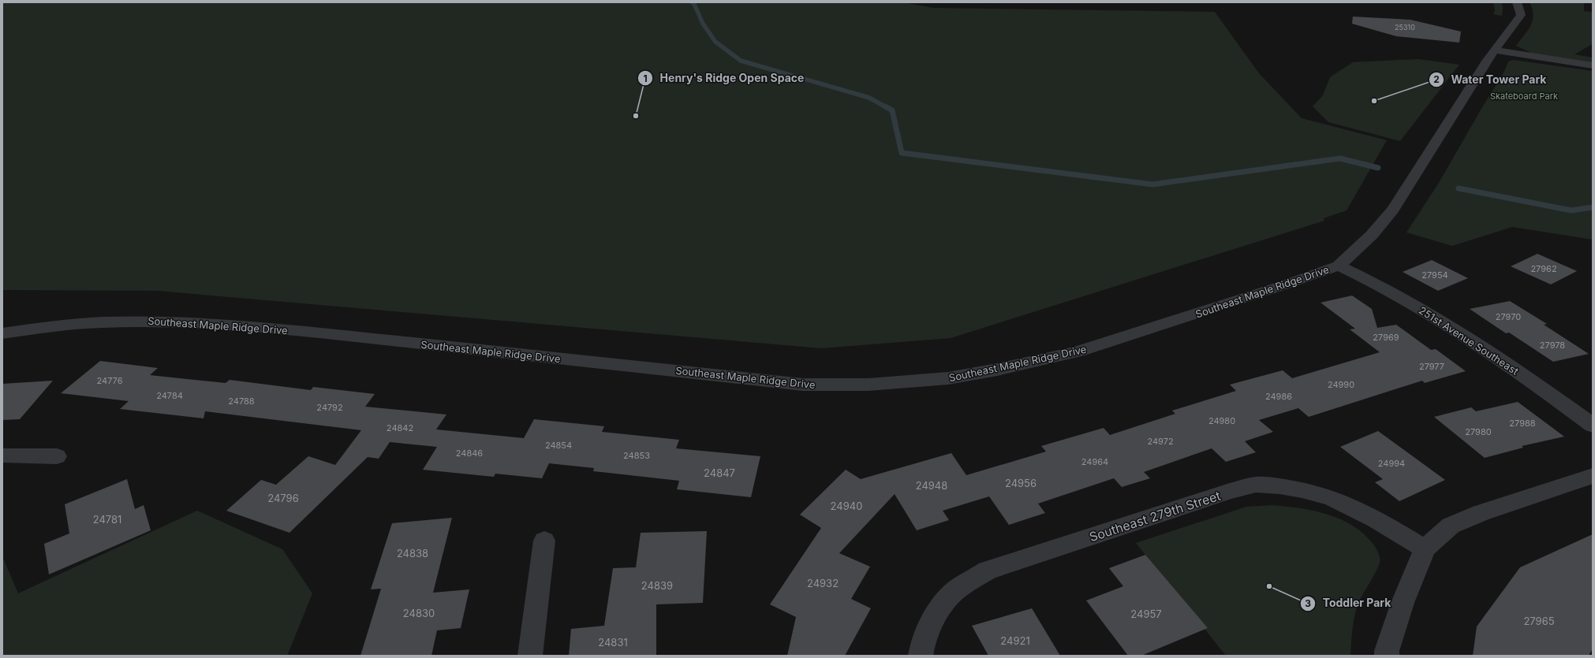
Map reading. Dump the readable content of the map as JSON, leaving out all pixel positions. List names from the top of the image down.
{
  "streets": {
    "street": ["Southeast Maple Ridge Drive", "251st Avenue Southeast", "Southeast 279th Street"]
  },
  "crossings": [
    ["Southeast Maple Ridge Drive", "251st Avenue Southeast"]
  ],
  "parks": ["Skateboard Park"],
  "places": ["Water Tower Park", "Henry's Ridge Open Space", "Toddler Park"],
  "house_numbers": [
    "25310",
    "27962",
    "27954",
    "27970",
    "27969",
    "27978",
    "27977",
    "24776",
    "24990",
    "24784",
    "24986",
    "24788",
    "24792",
    "24980",
    "27988",
    "24842",
    "27980",
    "24972",
    "24854",
    "24846",
    "24853",
    "24964",
    "24994",
    "24847",
    "24956",
    "24948",
    "24796",
    "24940",
    "24781",
    "24838",
    "24932",
    "24839",
    "24830",
    "24957",
    "27965",
    "24921",
    "24831"
  ]
}
